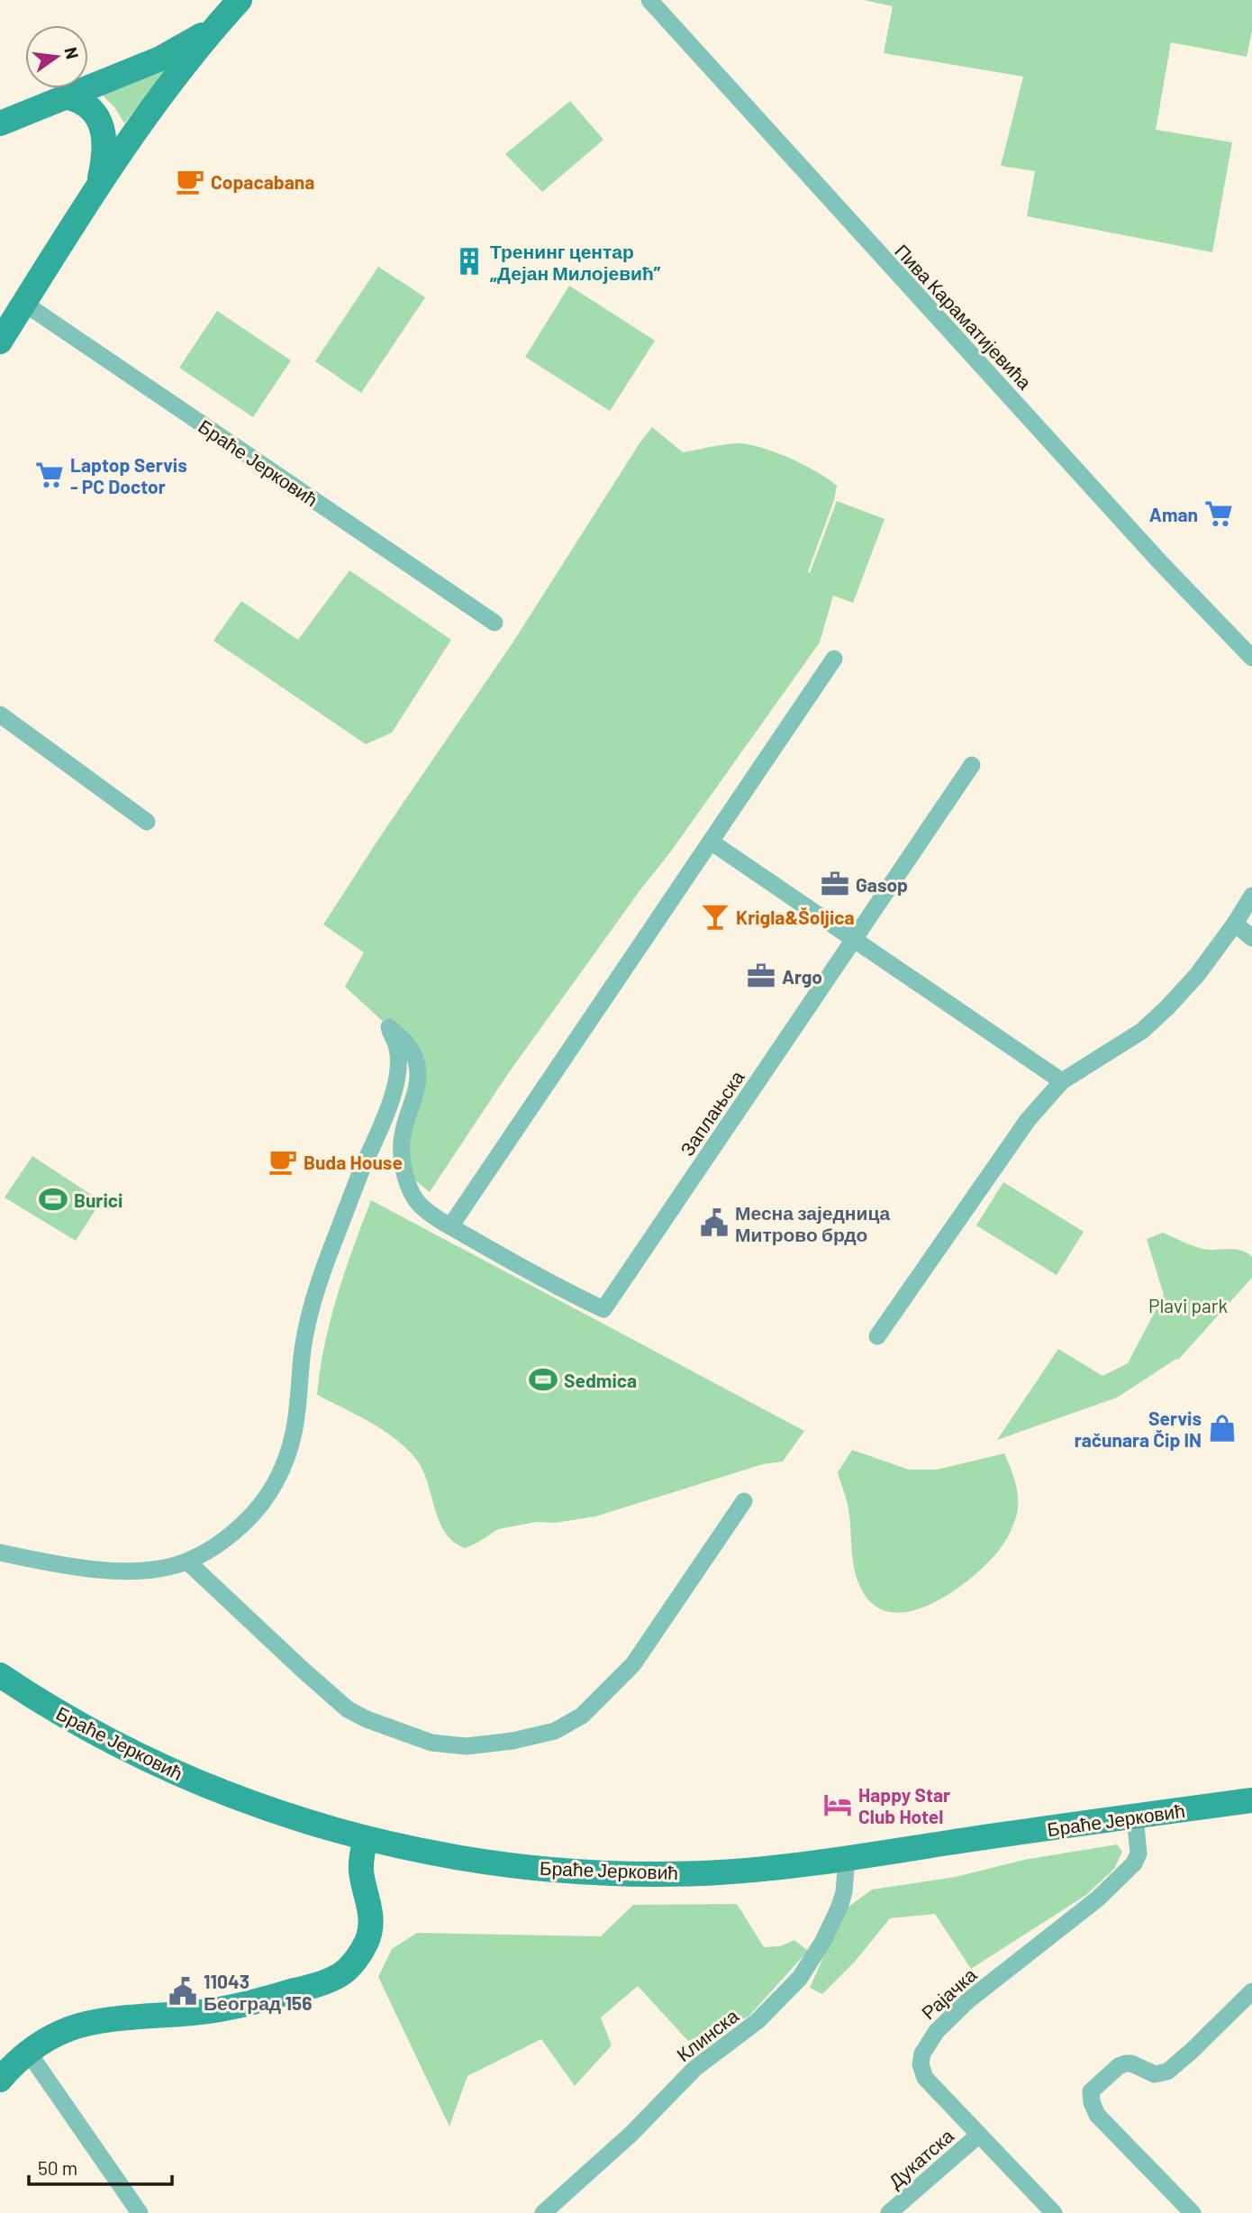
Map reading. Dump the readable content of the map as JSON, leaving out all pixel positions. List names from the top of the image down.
{
  "streets": {
    "main road": ["Браће Јерковић"],
    "street": [
      "Пива Караматијевића",
      "Заплањска",
      "Рајачка",
      "Клинска",
      "Дукатска"
    ]
  },
  "crossings": [
    ["Браће Јерковић", "Рајачка"],
    ["Браће Јерковић", "Клинска"],
    ["Рајачка", "Дукатска"]
  ],
  "parks": ["Plavi park"],
  "places": {
    "cafe": ["Copacabana", "Buda House"],
    "building": ["Тренинг центар „Дејан Милојевић”"],
    "supermarket": ["Laptop Servis - PC Doctor", "Aman"],
    "office": ["Gasop", "Argo"],
    "bar": ["Krigla&Šoljica"],
    "sports": ["Burici", "Sedmica"],
    "public building": ["Месна заједница Митрово брдо", "11043 Београд 156"],
    "shop": ["Servis računara Čip IN"],
    "hotel": ["Happy Star Club Hotel"]
  },
  "scale_bar": "50 m",
  "north": "right"
}
